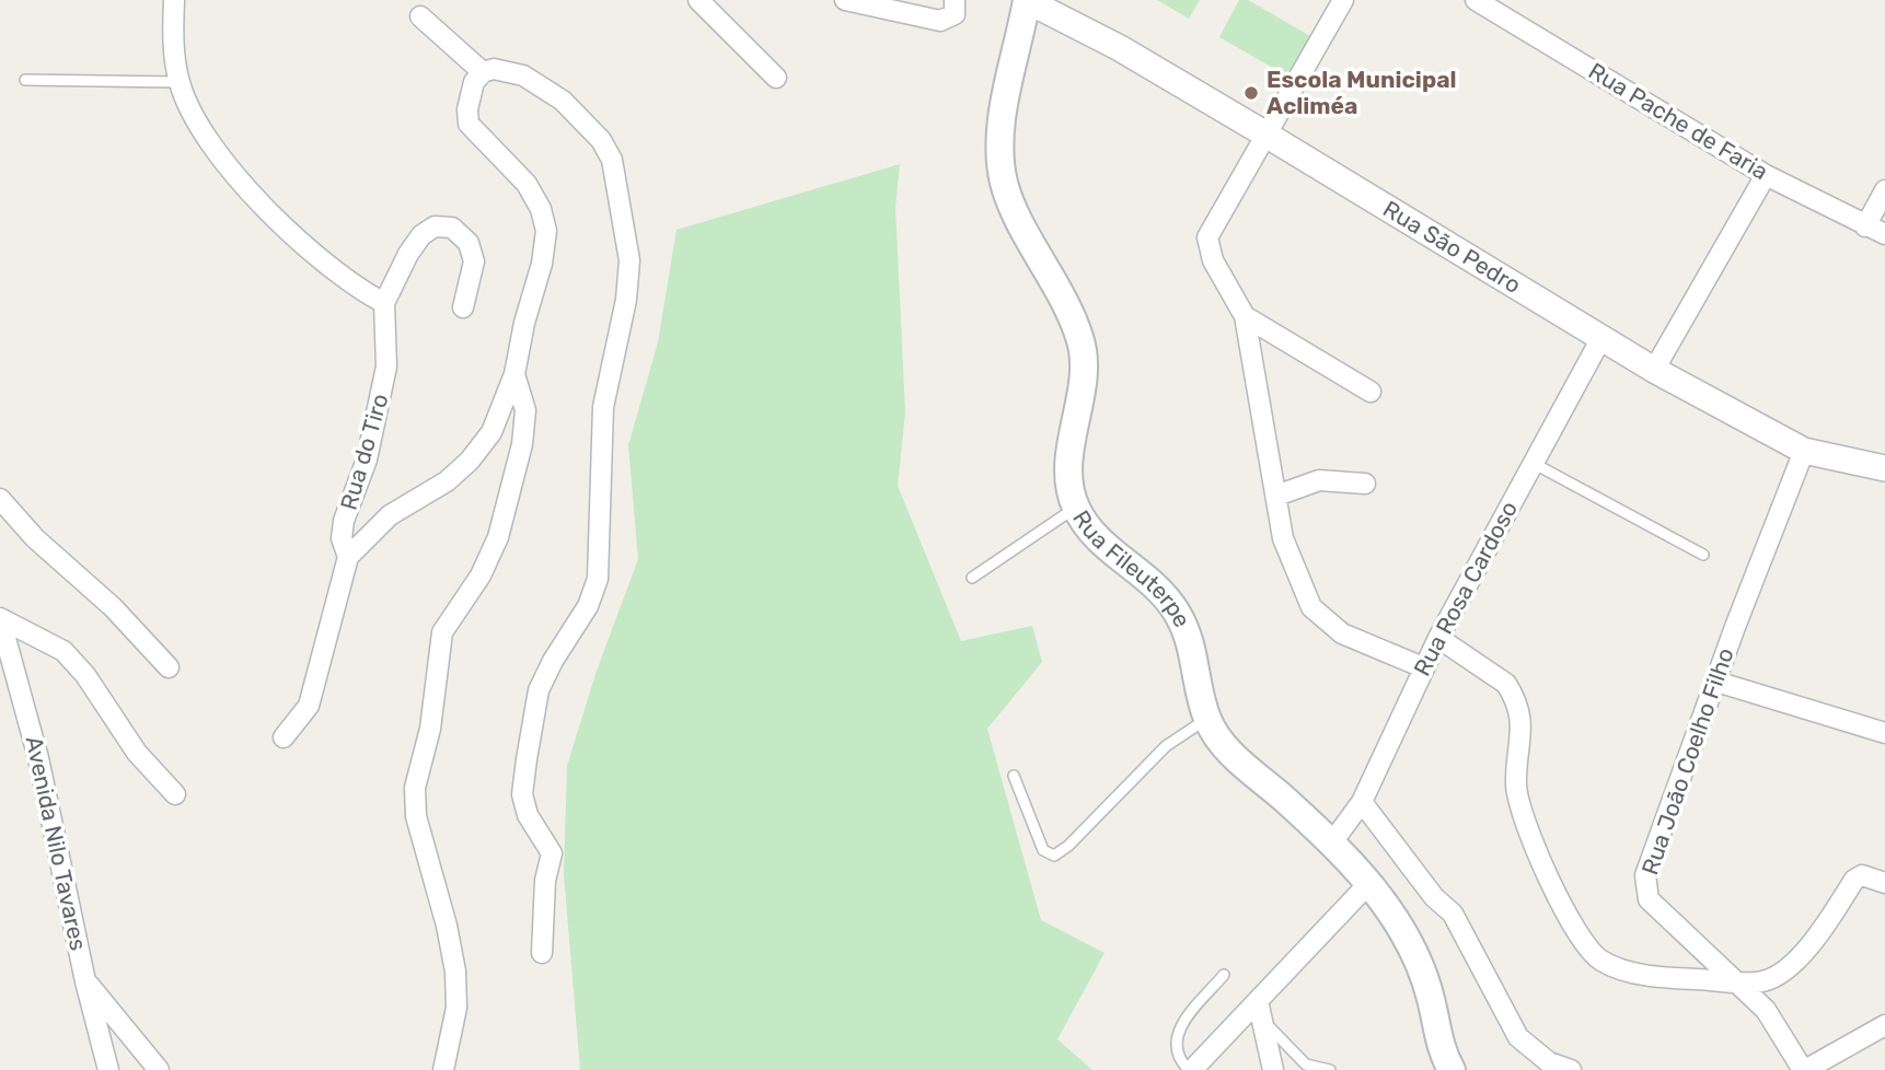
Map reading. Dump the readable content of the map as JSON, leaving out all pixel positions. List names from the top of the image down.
{
  "streets": {
    "main road": ["Rua Fileuterpe"],
    "street": [
      "Rua Pache de Faria",
      "Rua São Pedro",
      "Rua do Tiro",
      "Rua Rosa Cardoso",
      "Rua João Coelho Filho",
      "Avenida Nilo Tavares"
    ]
  },
  "crossings": [
    ["Rua São Pedro", "Rua Fileuterpe"],
    ["Rua São Pedro", "Rua Rosa Cardoso"],
    ["Rua São Pedro", "Rua João Coelho Filho"],
    ["Rua Fileuterpe", "Rua Rosa Cardoso"]
  ],
  "places": ["Escola Municipal Acliméa"]
}
